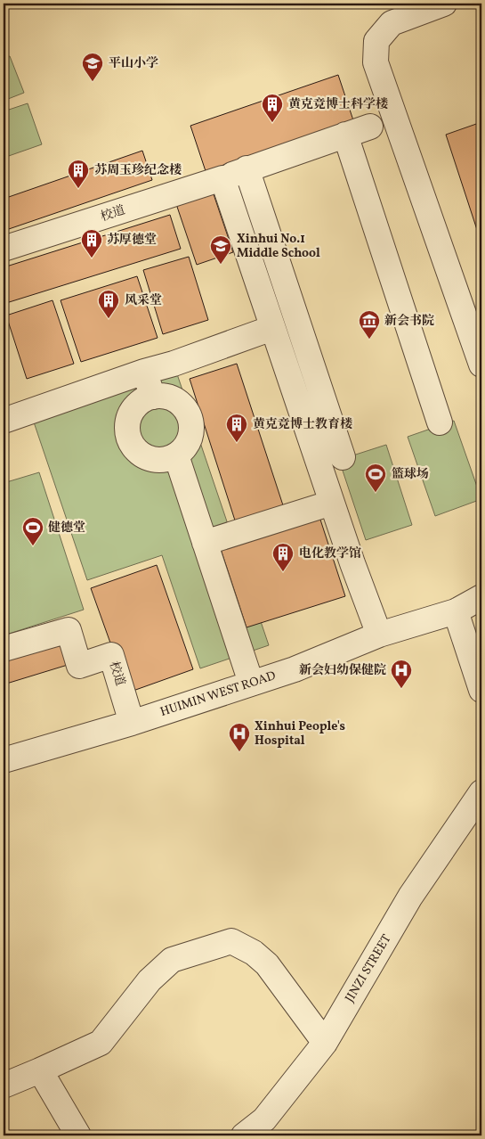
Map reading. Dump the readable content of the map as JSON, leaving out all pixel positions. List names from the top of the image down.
{
  "streets": {
    "street": ["校道", "HUIMIN WEST ROAD", "JINZI STREET"]
  },
  "crossings": [
    ["校道", "HUIMIN WEST ROAD"]
  ],
  "places": {
    "school or university": ["平山小学", "Xinhui No.1 Middle School"],
    "building": [
      "黄克竞博士科学楼",
      "苏周玉珍纪念楼",
      "苏厚德堂",
      "风采堂",
      "黄克竞博士教育楼",
      "电化教学馆"
    ],
    "museum": ["新会书院"],
    "sports": ["篮球场", "健德堂"],
    "hospital": ["新会妇幼保健院", "Xinhui People's Hospital"]
  }
}
